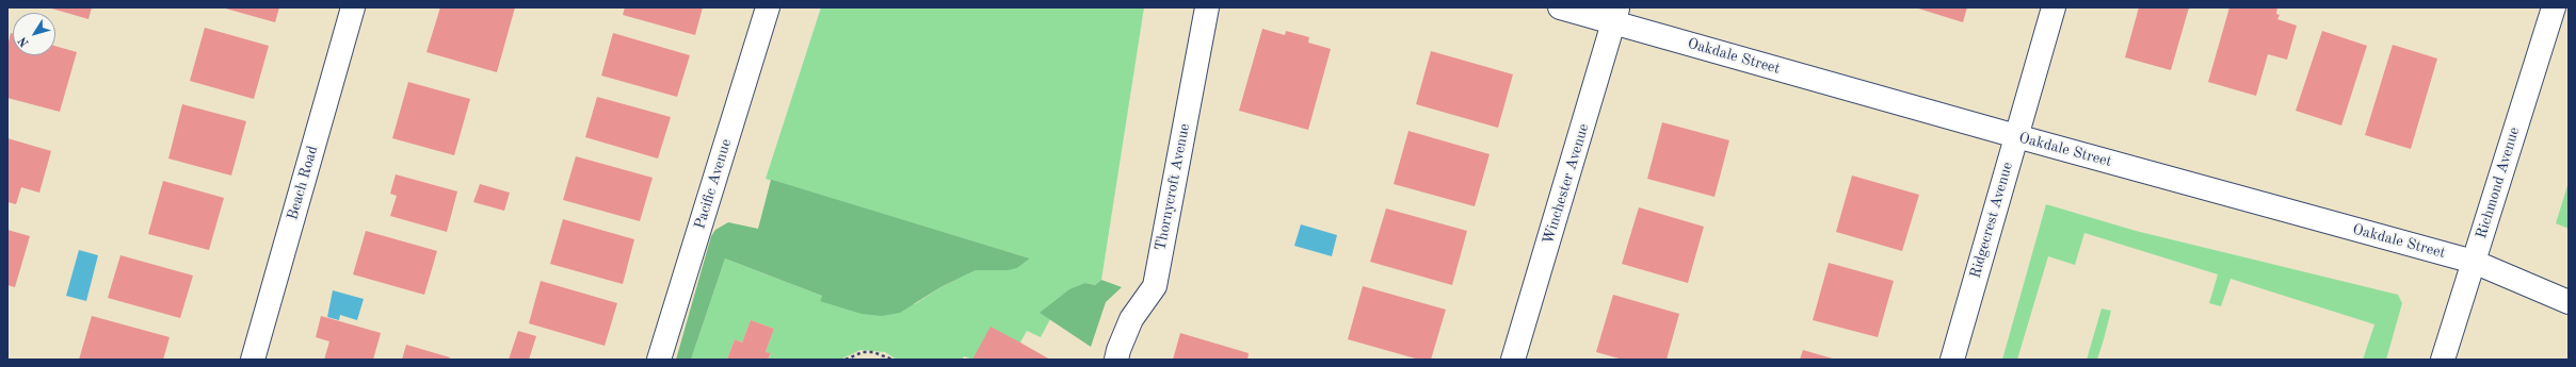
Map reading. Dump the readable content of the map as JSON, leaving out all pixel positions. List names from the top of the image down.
{
  "streets": {
    "street": [
      "Oakdale Street",
      "Beach Road",
      "Richmond Avenue",
      "Pacific Avenue",
      "Winchester Avenue",
      "Thornycroft Avenue",
      "Ridgecrest Avenue"
    ]
  },
  "crossings": [
    ["Oakdale Street", "Richmond Avenue"],
    ["Oakdale Street", "Winchester Avenue"],
    ["Oakdale Street", "Ridgecrest Avenue"]
  ],
  "north": "bottom left"
}
